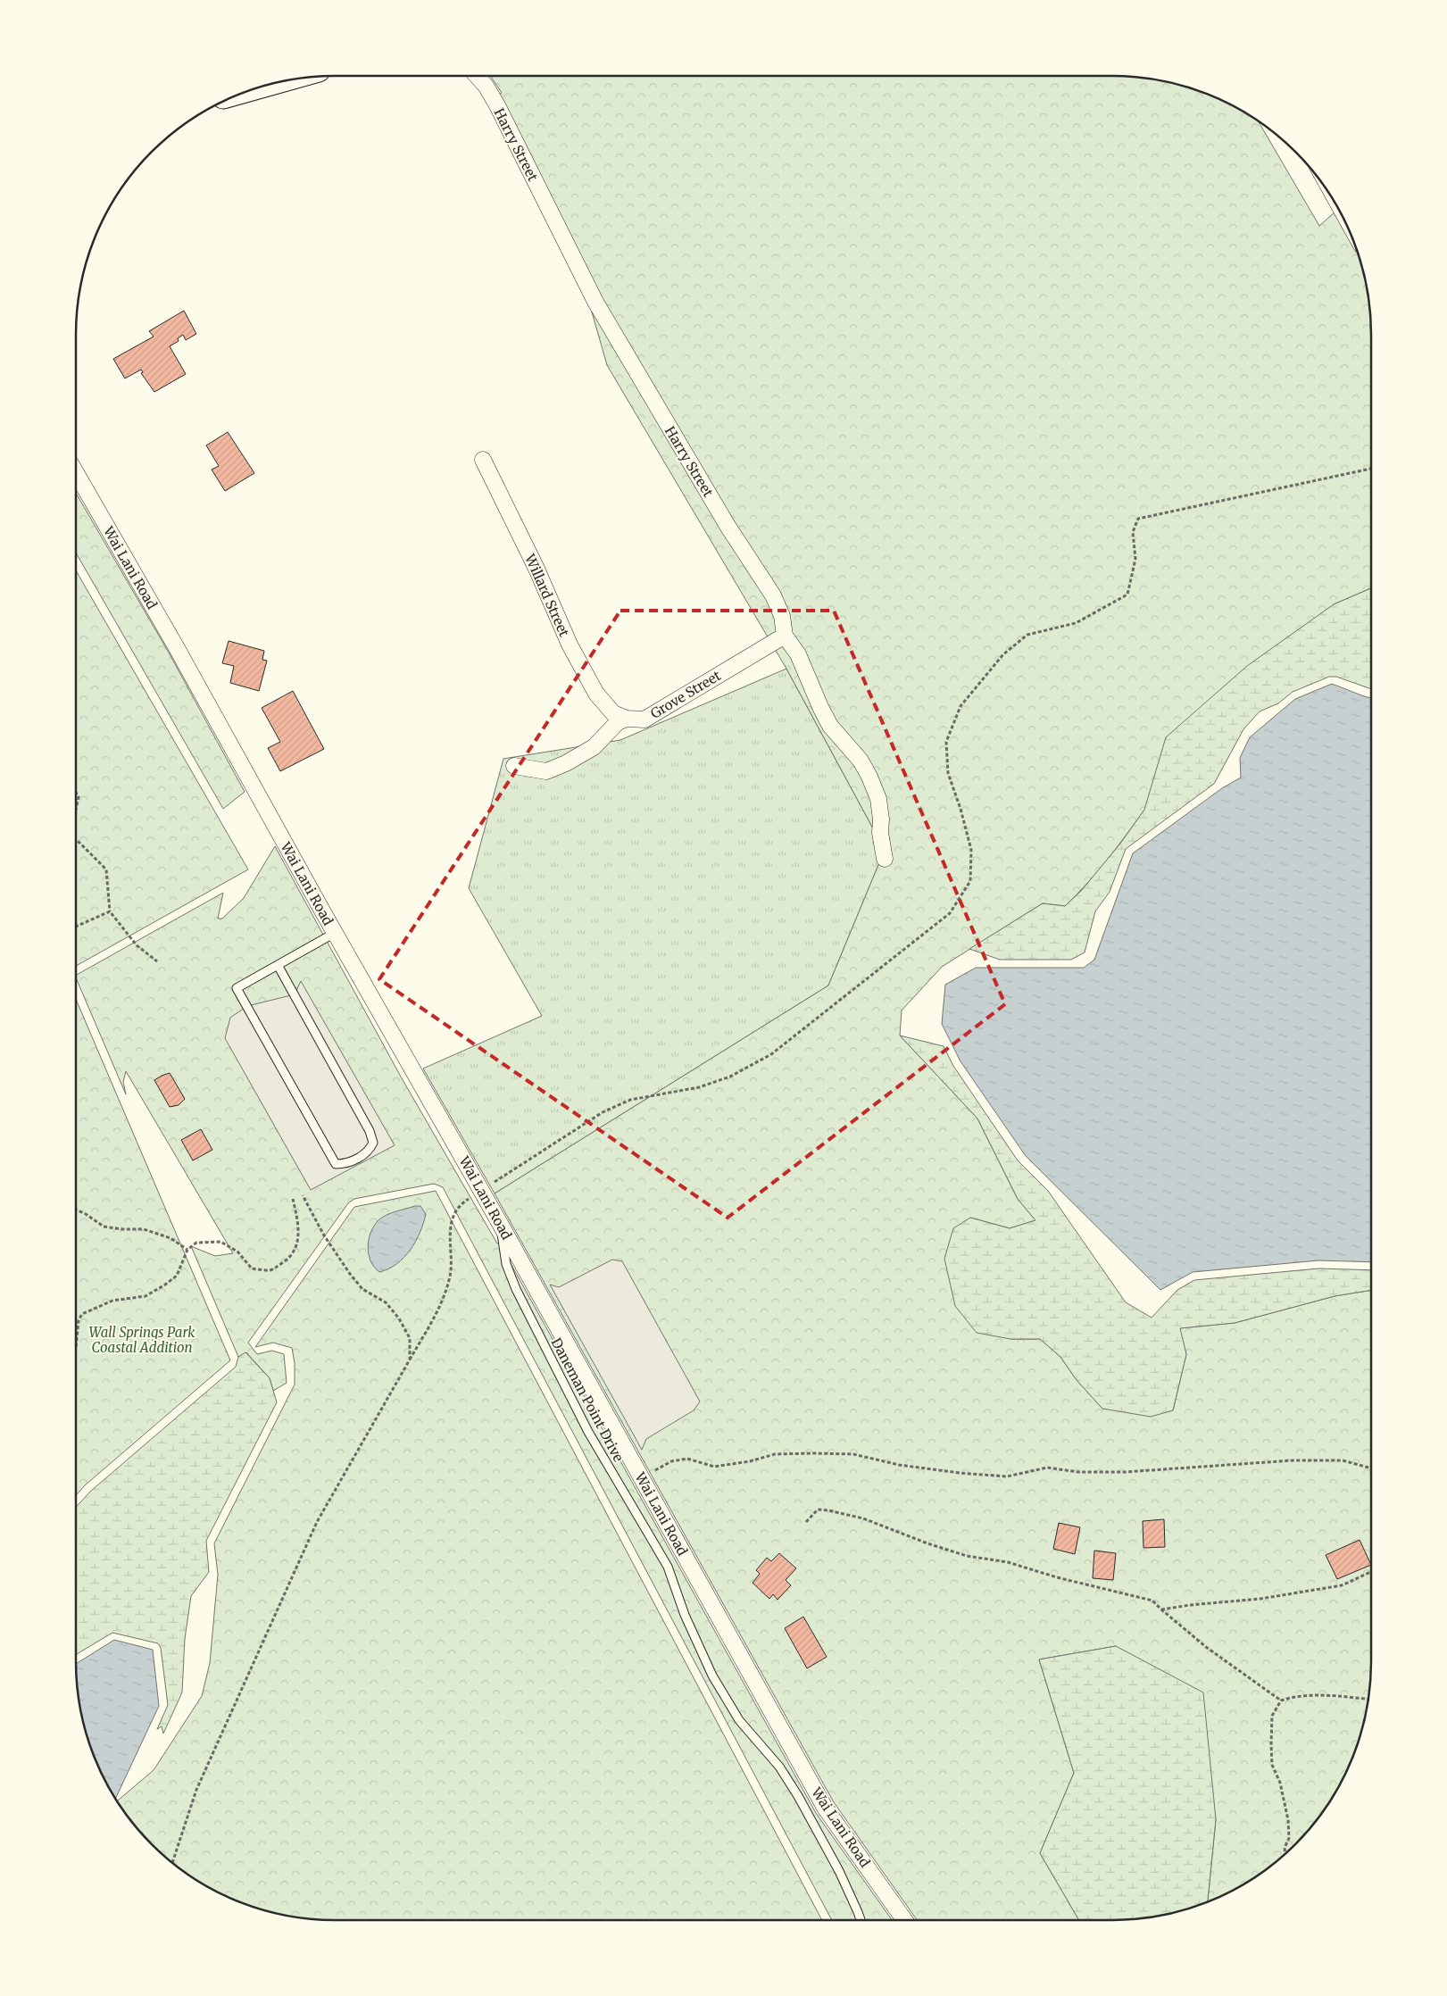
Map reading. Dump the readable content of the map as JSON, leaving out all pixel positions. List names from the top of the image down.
{
  "streets": {
    "street": [
      "Harry Street",
      "Wai Lani Road",
      "Willard Street",
      "Grove Street"
    ],
    "lane": ["Daneman Point Drive"]
  },
  "crossings": [
    ["Harry Street", "Grove Street"],
    ["Wai Lani Road", "Daneman Point Drive"],
    ["Willard Street", "Grove Street"]
  ],
  "parks": ["Wall Springs Park Coastal Addition"]
}
